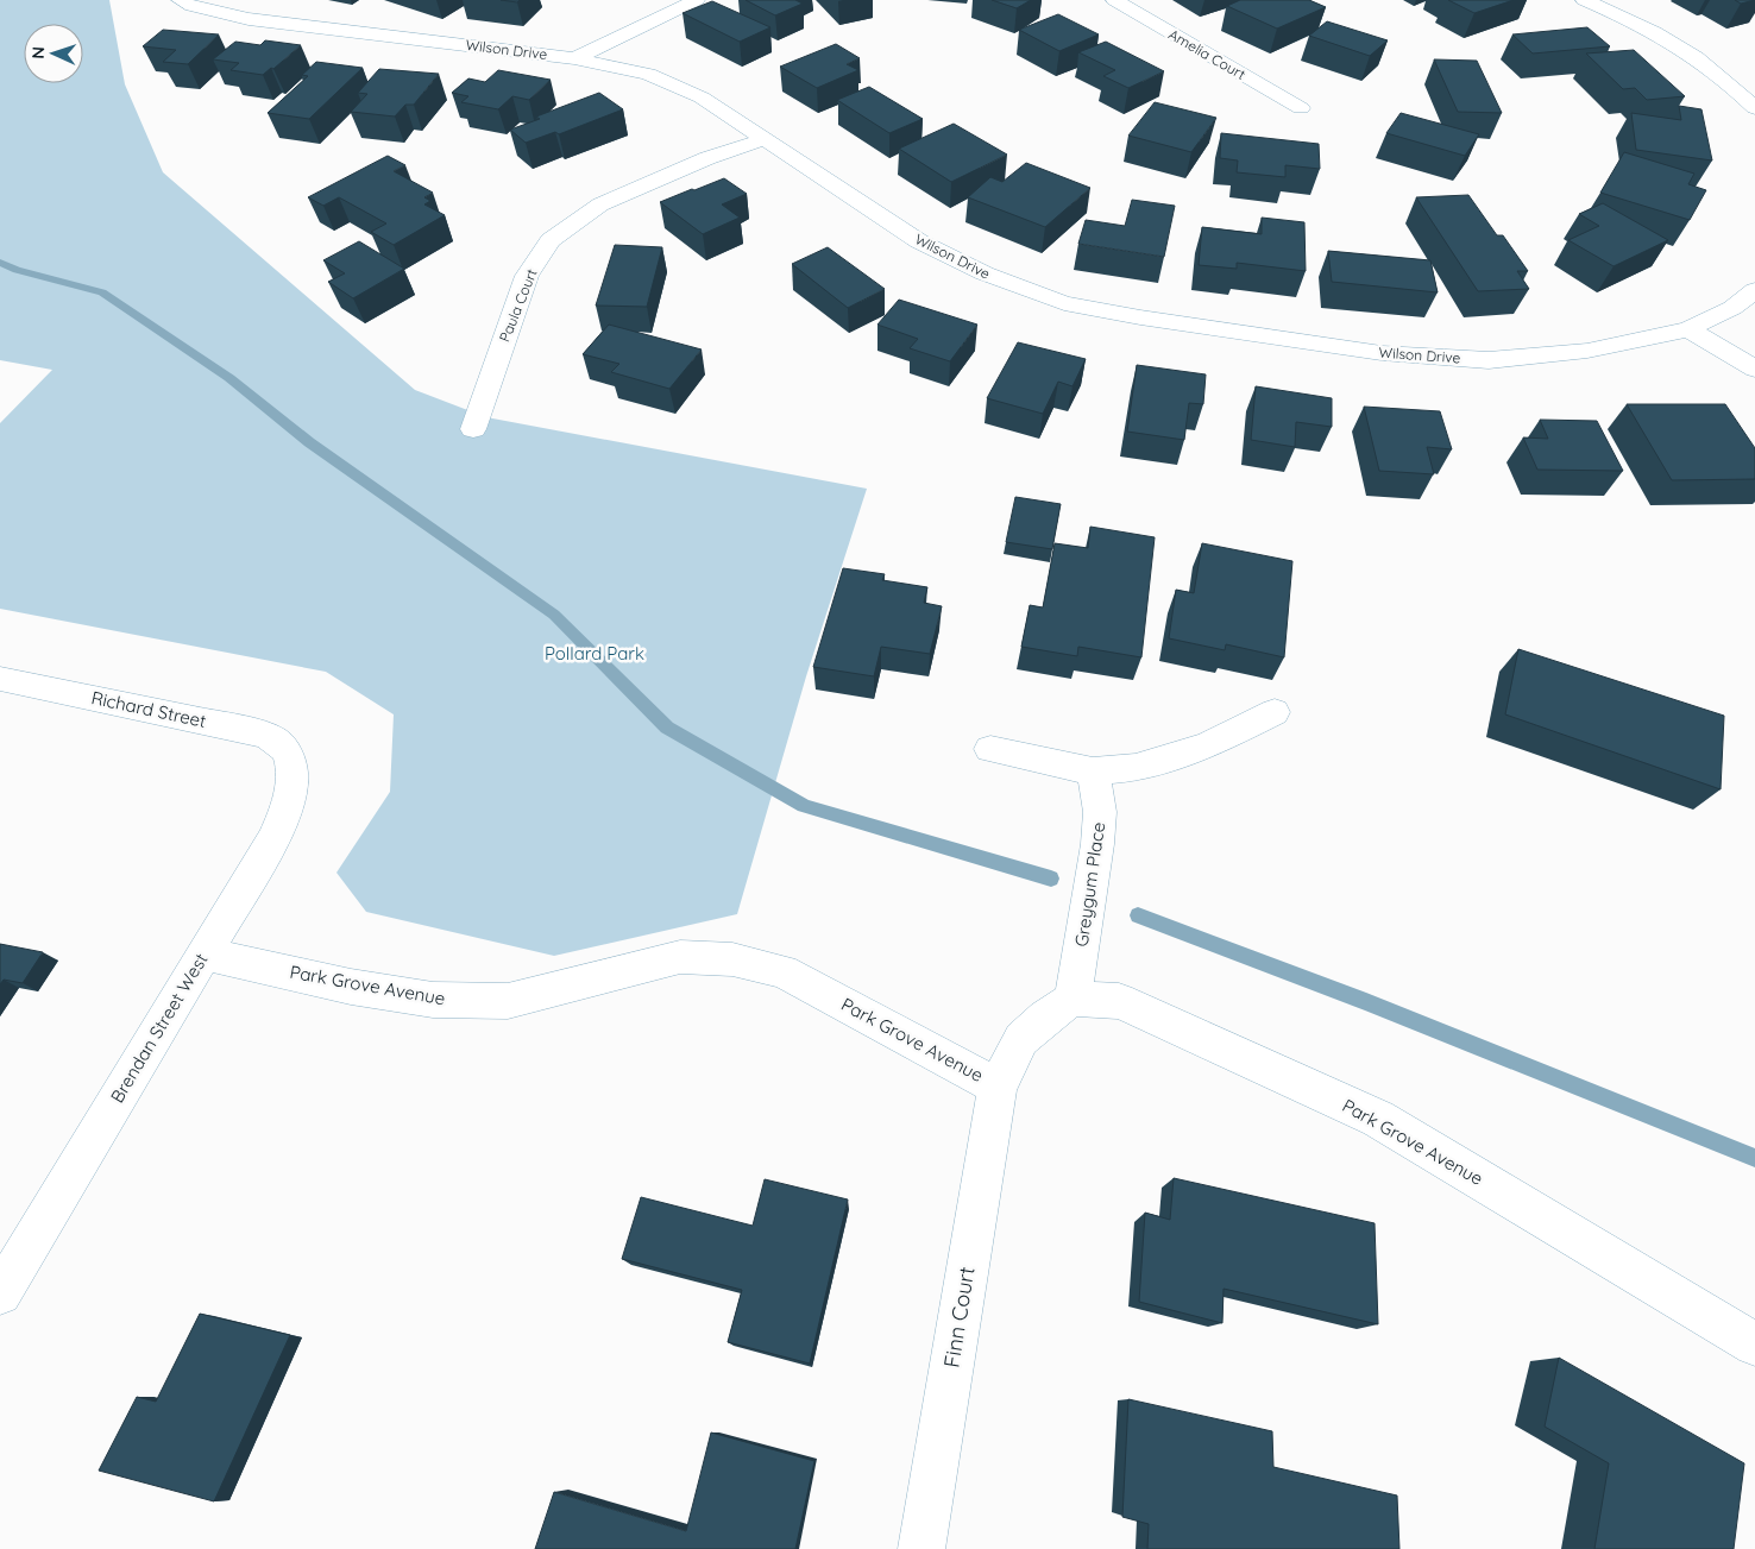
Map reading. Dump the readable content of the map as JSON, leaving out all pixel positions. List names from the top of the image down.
{
  "streets": {
    "street": [
      "Wilson Drive",
      "Amelia Court",
      "Paula Court",
      "Richard Street",
      "Greygum Place",
      "Park Grove Avenue",
      "Brendan Street West",
      "Finn Court"
    ]
  },
  "crossings": [
    ["Wilson Drive", "Paula Court"],
    ["Richard Street", "Brendan Street West"],
    ["Greygum Place", "Park Grove Avenue"],
    ["Park Grove Avenue", "Brendan Street West"],
    ["Park Grove Avenue", "Finn Court"]
  ],
  "parks": ["Pollard Park"],
  "north": "left"
}
